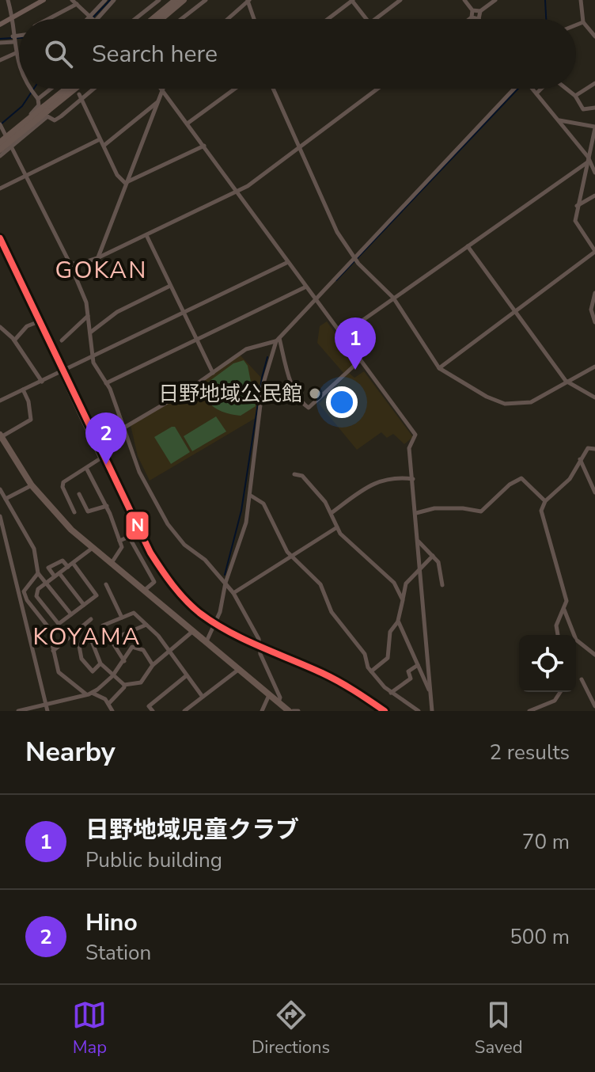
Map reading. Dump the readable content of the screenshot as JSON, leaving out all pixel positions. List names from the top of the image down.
{
  "districts": ["GOKAN", "KOYAMA"],
  "places": ["日野地域公民館"],
  "lines": ["transit line N"],
  "page": {
    "search": "Search here",
    "pins": ["1", "2"],
    "heading": ["Nearby", "2 results"],
    "list": [
      {
        "mark": "1",
        "name": "日野地域児童クラブ",
        "note": "Public building",
        "value": "70 m"
      },
      {
        "mark": "2",
        "name": "Hino",
        "note": "Station",
        "value": "500 m"
      }
    ],
    "nav": ["Map", "Directions", "Saved"]
  }
}
